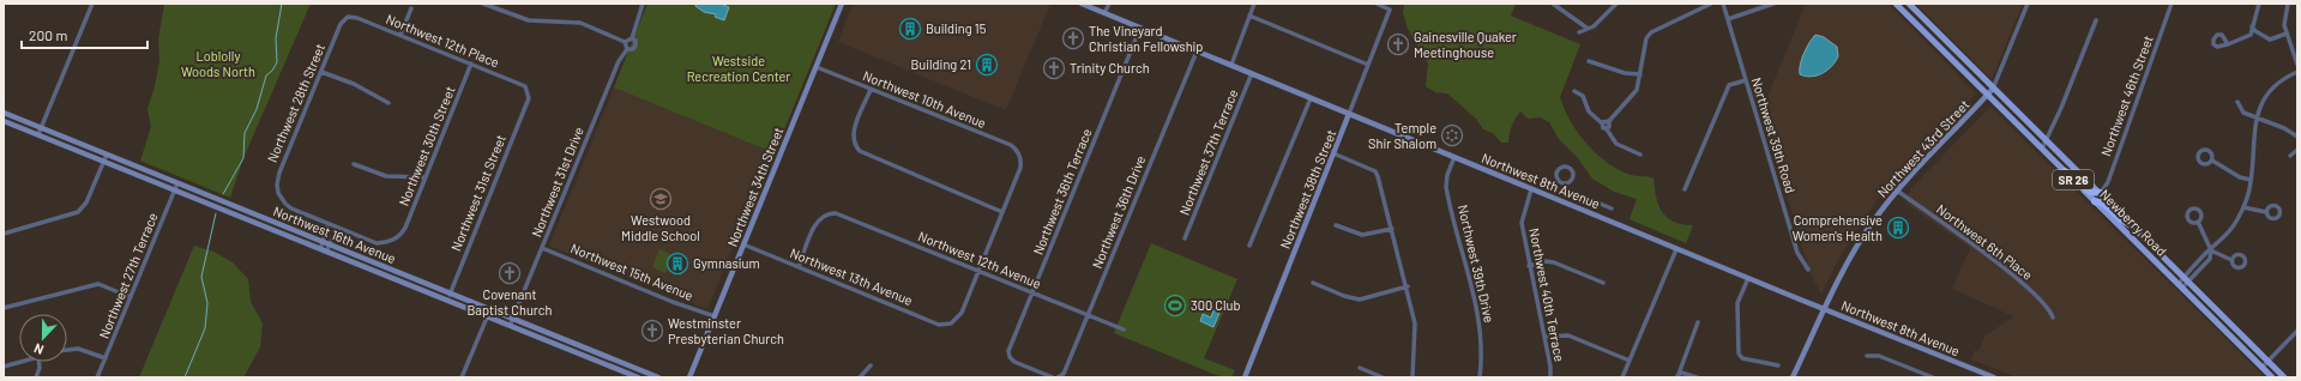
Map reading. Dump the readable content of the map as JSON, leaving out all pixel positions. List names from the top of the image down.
{
  "streets": {
    "main road": [
      "Northwest 43rd Street",
      "SR 26",
      "Northwest 8th Avenue",
      "Northwest 34th Street",
      "Northwest 38th Street",
      "Newberry Road",
      "Northwest 16th Avenue"
    ],
    "street": [
      "Northwest 12th Place",
      "Northwest 46th Street",
      "Northwest 10th Avenue",
      "Northwest 28th Street",
      "Northwest 39th Road",
      "Northwest 30th Street",
      "Northwest 37th Terrace",
      "Northwest 31st Drive",
      "Northwest 36th Terrace",
      "Northwest 31st Street",
      "Northwest 36th Drive",
      "Northwest 6th Place",
      "Northwest 12th Avenue",
      "Northwest 39th Drive",
      "Northwest 15th Avenue",
      "Northwest 27th Terrace",
      "Northwest 13th Avenue",
      "Northwest 40th Terrace"
    ]
  },
  "crossings": [
    ["Northwest 12th Place", "Northwest 28th Street"],
    ["Northwest 12th Place", "Northwest 30th Street"],
    ["Northwest 12th Place", "Northwest 31st Street"],
    ["Northwest 46th Street", "Newberry Road"],
    ["Northwest 10th Avenue", "Northwest 34th Street"],
    ["Northwest 43rd Street", "Northwest 8th Avenue"],
    ["Northwest 43rd Street", "Newberry Road"],
    ["Northwest 43rd Street", "Northwest 6th Place"],
    ["Northwest 37th Terrace", "Northwest 8th Avenue"],
    ["Northwest 8th Avenue", "Northwest 38th Street"],
    ["Northwest 8th Avenue", "Northwest 36th Terrace"],
    ["Northwest 8th Avenue", "Northwest 36th Drive"],
    ["Northwest 8th Avenue", "Northwest 39th Drive"],
    ["Northwest 8th Avenue", "Northwest 40th Terrace"],
    ["Northwest 31st Drive", "Northwest 16th Avenue"],
    ["Northwest 31st Drive", "Northwest 15th Avenue"],
    ["Northwest 34th Street", "Northwest 15th Avenue"],
    ["Northwest 34th Street", "Northwest 13th Avenue"],
    ["Northwest 36th Terrace", "Northwest 12th Avenue"],
    ["Northwest 31st Street", "Northwest 16th Avenue"],
    ["Northwest 36th Drive", "Northwest 12th Avenue"],
    ["Northwest 16th Avenue", "Northwest 27th Terrace"],
    ["Northwest 12th Avenue", "Northwest 13th Avenue"]
  ],
  "parks": ["Loblolly Woods North", "Westside Recreation Center"],
  "places": {
    "building": [
      "Building 15",
      "Building 21",
      "Comprehensive Women's Health",
      "Gymnasium"
    ],
    "church": [
      "The Vineyard Christian Fellowship",
      "Gainesville Quaker Meetinghouse",
      "Trinity Church",
      "Covenant Baptist Church",
      "Westminster Presbyterian Church"
    ],
    "synagogue": ["Temple Shir Shalom"],
    "school or university": ["Westwood Middle School"],
    "sports": ["300 Club"]
  },
  "scale_bar": "200 m",
  "north": "bottom"
}
